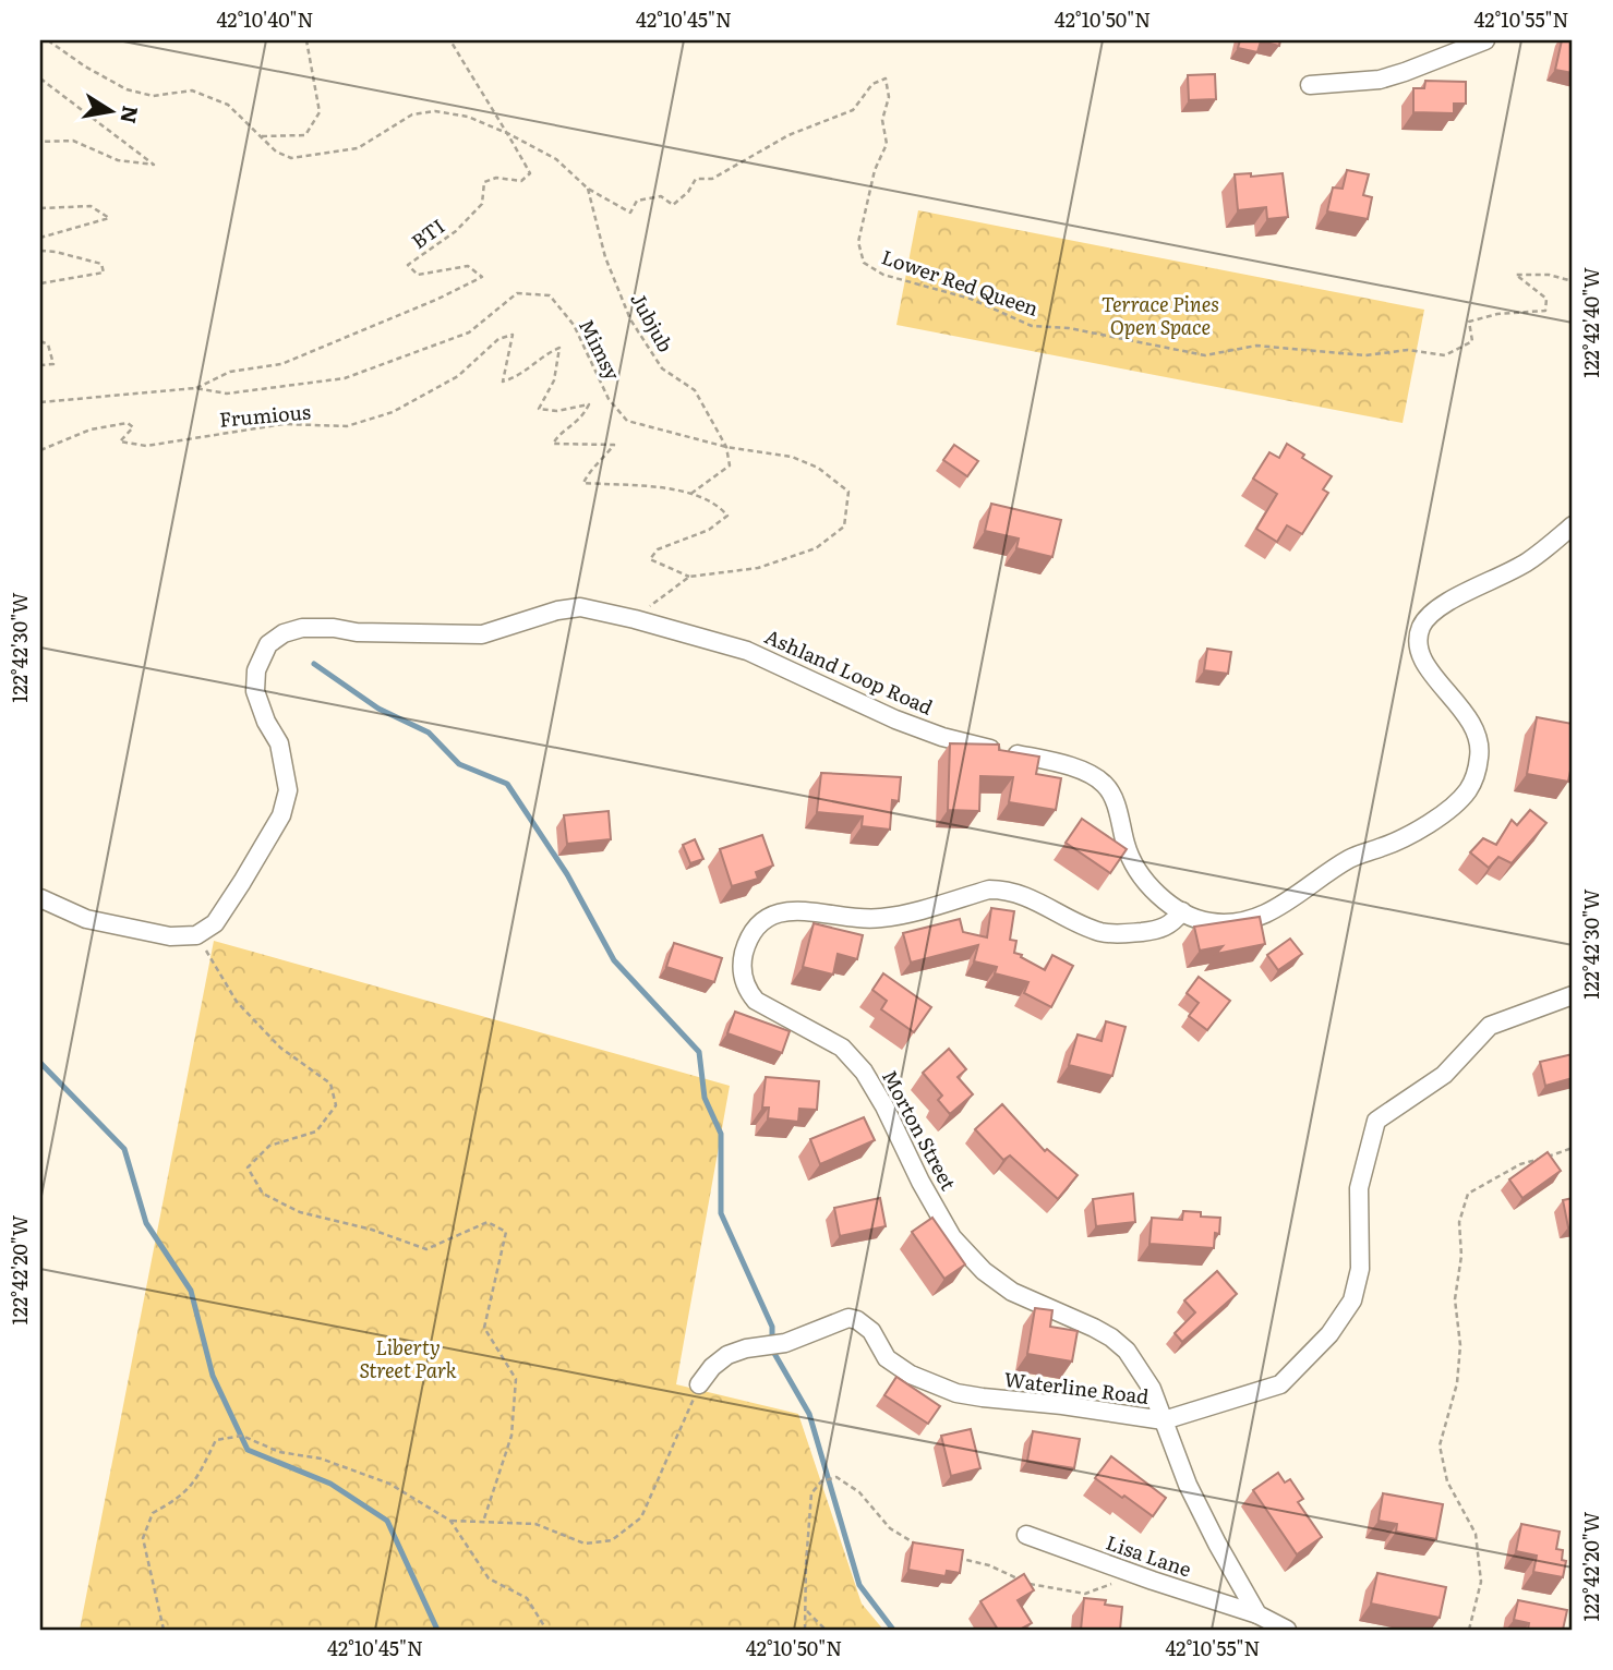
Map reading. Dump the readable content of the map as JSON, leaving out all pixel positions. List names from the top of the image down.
{
  "streets": {
    "street": [
      "Ashland Loop Road",
      "Morton Street",
      "Waterline Road",
      "Lisa Lane"
    ],
    "path": [
      "BTI",
      "Lower Red Queen",
      "Jubjub",
      "Mimsy",
      "Frumious"
    ]
  },
  "crossings": [
    ["BTI", "Lower Red Queen"],
    ["BTI", "Mimsy"],
    ["Lower Red Queen", "Jubjub"],
    ["Jubjub", "Mimsy"],
    ["Mimsy", "Frumious"],
    ["Ashland Loop Road", "Morton Street"],
    ["Morton Street", "Waterline Road"],
    ["Morton Street", "Lisa Lane"]
  ],
  "parks": ["Terrace Pines Open Space", "Liberty Street Park"],
  "north": "right",
  "coordinates": [
    "42°10'40\"N",
    "42°10'45\"N",
    "42°10'50\"N",
    "42°10'55\"N",
    "122°42'40\"W",
    "122°42'30\"W",
    "122°42'20\"W"
  ]
}
